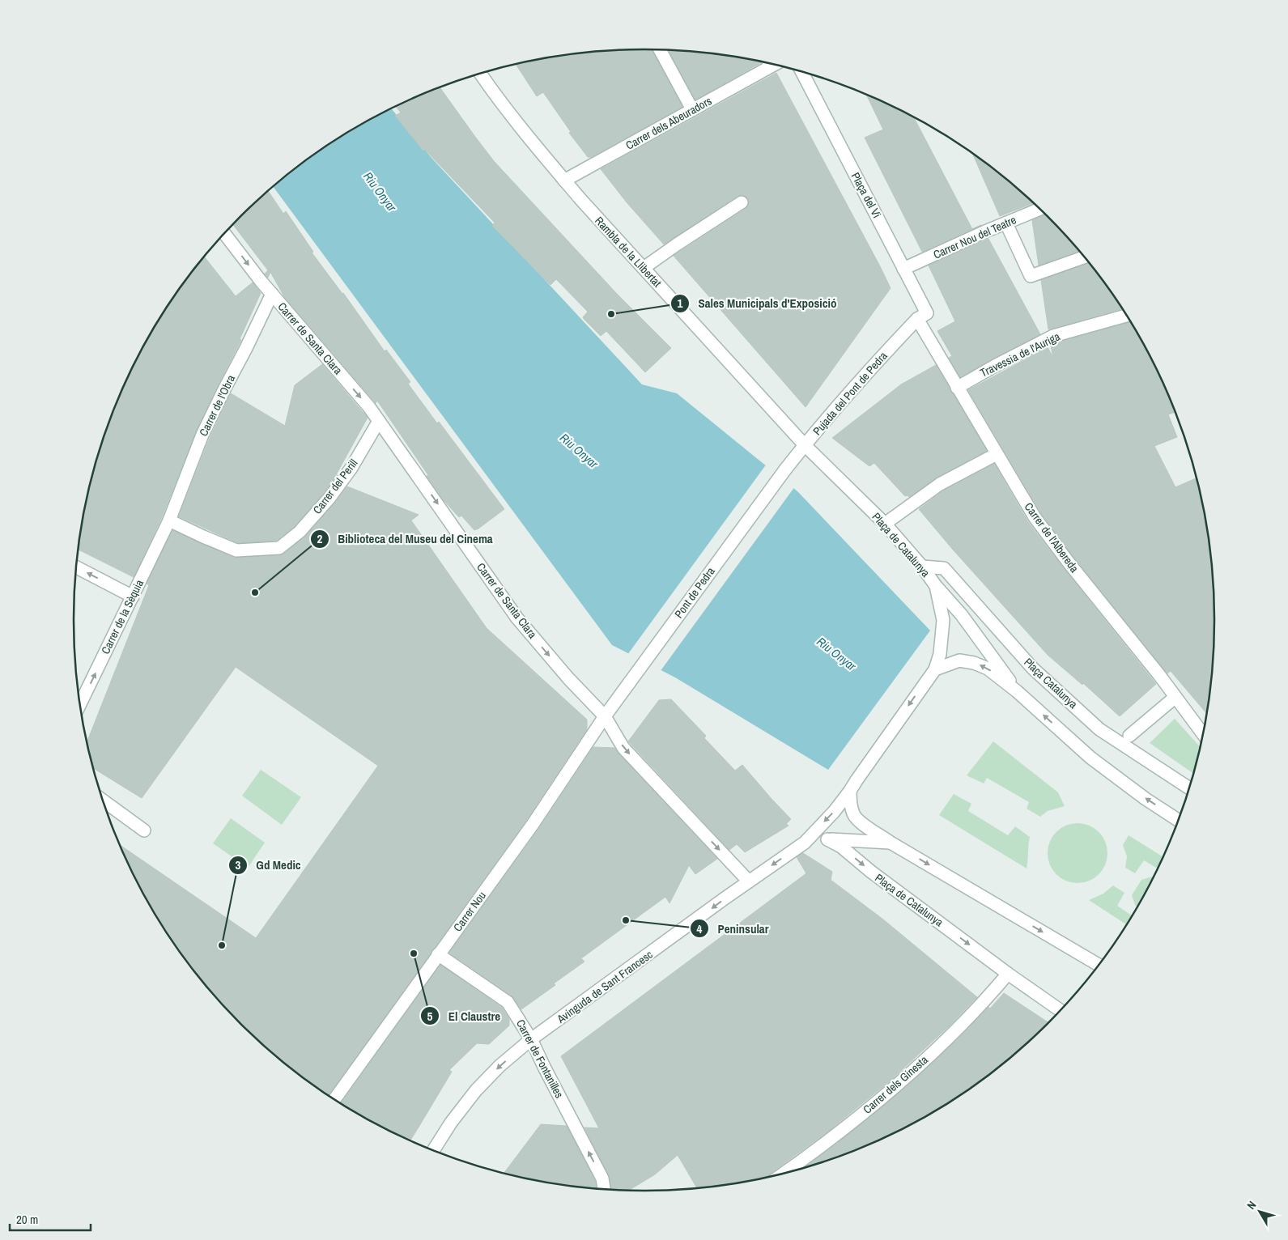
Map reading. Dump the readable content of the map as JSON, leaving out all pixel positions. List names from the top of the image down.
{
  "streets": {
    "street": [
      "Carrer dels Abeuradors",
      "Plaça del Vi",
      "Carrer Nou del Teatre",
      "Rambla de la Llibertat",
      "Carrer de Santa Clara",
      "Travessia de l'Auriga",
      "Pujada del Pont de Pedra",
      "Carrer de l'Obra",
      "Carrer del Perill",
      "Carrer de l'Albereda",
      "Plaça de Catalunya",
      "Pont de Pedra",
      "Carrer de la Sèquia",
      "Plaça Catalunya",
      "Carrer Nou",
      "Avinguda de Sant Francesc",
      "Carrer de Fontanilles",
      "Carrer dels Ginesta"
    ]
  },
  "crossings": [
    ["Carrer dels Abeuradors", "Rambla de la Llibertat"],
    ["Plaça del Vi", "Carrer Nou del Teatre"],
    ["Plaça del Vi", "Pujada del Pont de Pedra"],
    ["Plaça del Vi", "Carrer de l'Albereda"],
    ["Rambla de la Llibertat", "Pujada del Pont de Pedra"],
    ["Rambla de la Llibertat", "Plaça de Catalunya"],
    ["Carrer de Santa Clara", "Carrer de l'Obra"],
    ["Carrer de Santa Clara", "Carrer del Perill"],
    ["Carrer de Santa Clara", "Pont de Pedra"],
    ["Carrer de Santa Clara", "Carrer Nou"],
    ["Carrer de Santa Clara", "Avinguda de Sant Francesc"],
    ["Travessia de l'Auriga", "Carrer de l'Albereda"],
    ["Pujada del Pont de Pedra", "Carrer de l'Albereda"],
    ["Pujada del Pont de Pedra", "Plaça de Catalunya"],
    ["Pujada del Pont de Pedra", "Pont de Pedra"],
    ["Carrer de l'Obra", "Carrer del Perill"],
    ["Carrer de l'Obra", "Carrer de la Sèquia"],
    ["Carrer del Perill", "Carrer de la Sèquia"],
    ["Plaça de Catalunya", "Plaça Catalunya"],
    ["Plaça de Catalunya", "Avinguda de Sant Francesc"],
    ["Plaça de Catalunya", "Carrer dels Ginesta"],
    ["Pont de Pedra", "Carrer Nou"],
    ["Carrer Nou", "Carrer de Fontanilles"],
    ["Avinguda de Sant Francesc", "Carrer de Fontanilles"]
  ],
  "one_way": [
    "Carrer de Santa Clara",
    "Carrer de la Sèquia",
    "Avinguda de Sant Francesc",
    "Carrer de Fontanilles"
  ],
  "water": ["Riu Onyar"],
  "places": [
    "Sales Municipals d'Exposició",
    "Biblioteca del Museu del Cinema",
    "Peninsular",
    "Gd Medic",
    "El Claustre"
  ],
  "scale_bar": "20 m",
  "north": "top left"
}
